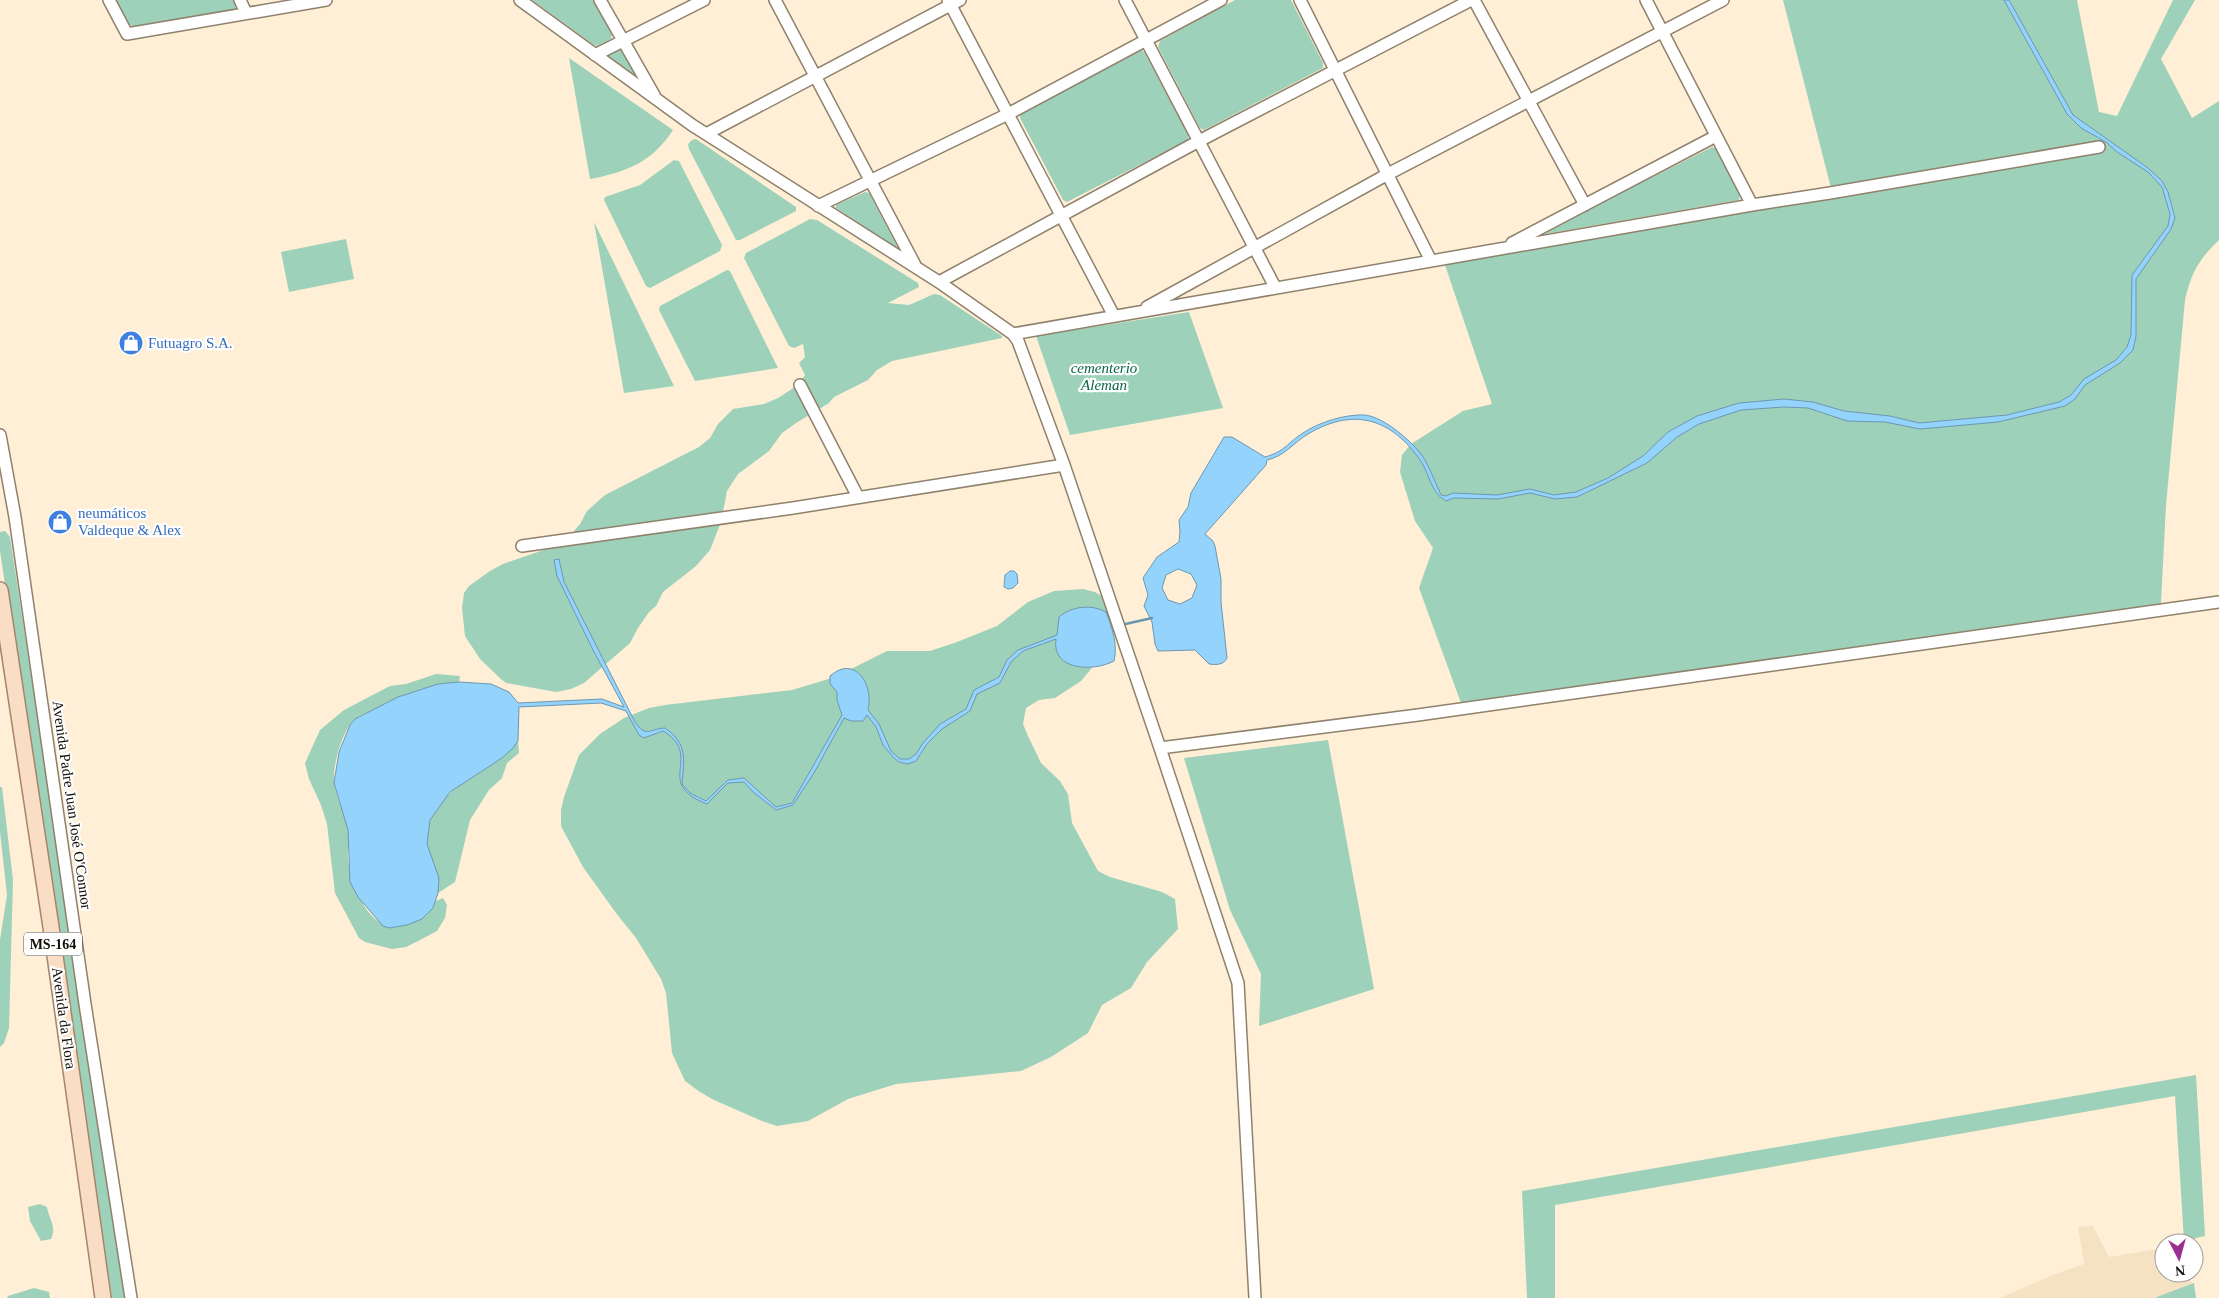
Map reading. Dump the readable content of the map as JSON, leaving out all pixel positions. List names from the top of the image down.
{
  "streets": {
    "main road": ["MS-164", "Avenida da Flora"],
    "street": ["Avenida Padre Juan José O'Connor"]
  },
  "parks": ["cementerio Aleman"],
  "places": {
    "shop": ["Futuagro S.A.", "neumáticos Valdeque & Alex"]
  },
  "north": "bottom"
}
